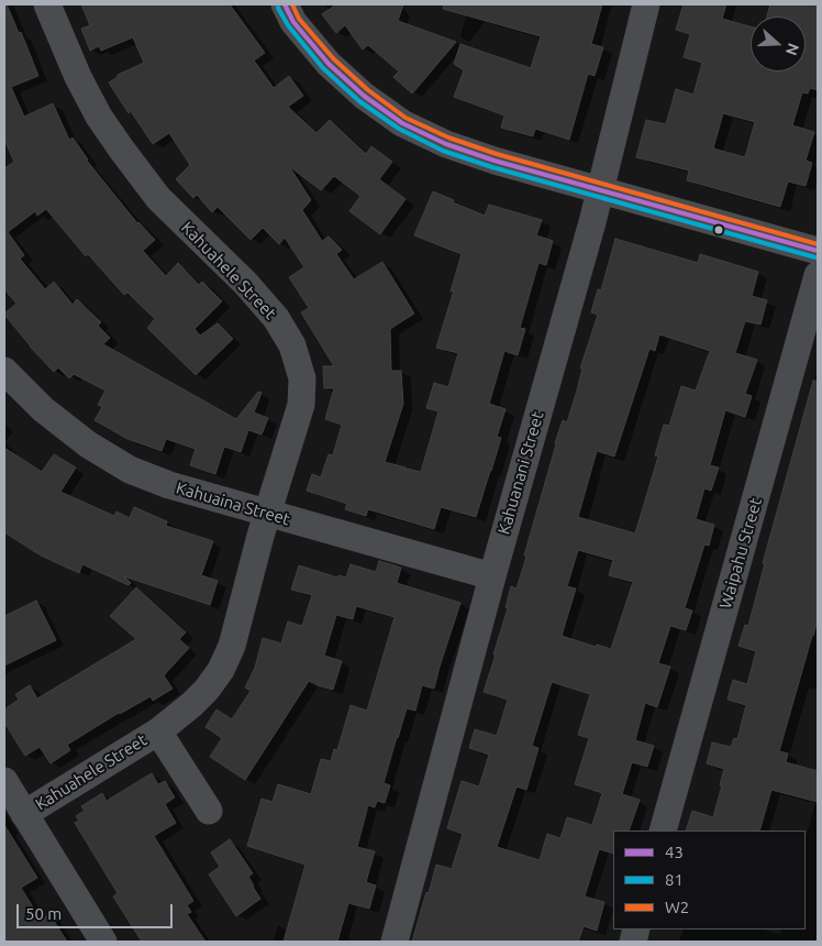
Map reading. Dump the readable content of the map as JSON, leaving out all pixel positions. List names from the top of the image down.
{
  "streets": {
    "street": [
      "Kahuahele Street",
      "Kahuanani Street",
      "Kahuaina Street",
      "Waipahu Street"
    ]
  },
  "crossings": [
    ["Kahuahele Street", "Kahuaina Street"],
    ["Kahuanani Street", "Kahuaina Street"]
  ],
  "lines": ["transit line 43", "transit line W2", "transit line 81"],
  "legend": ["43", "81", "W2"],
  "scale_bar": "50 m",
  "north": "right"
}
